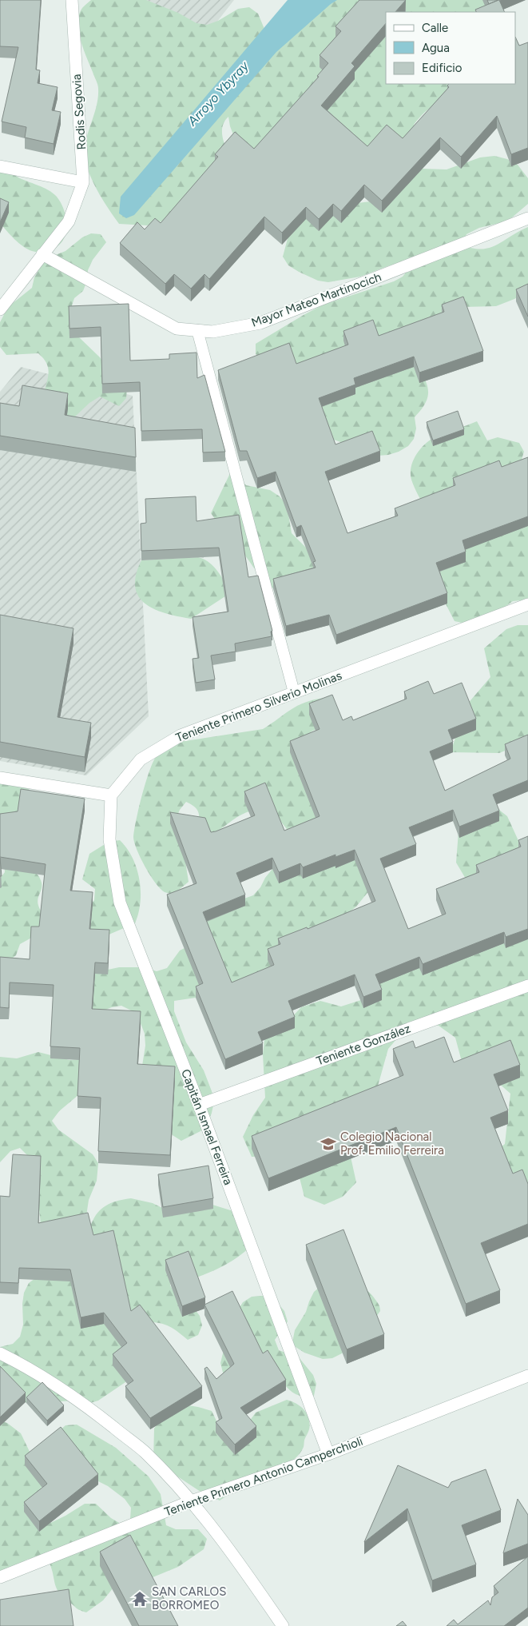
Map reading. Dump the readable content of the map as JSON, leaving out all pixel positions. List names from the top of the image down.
{
  "streets": {
    "street": [
      "Rodis Segovia",
      "Mayor Mateo Martinocich",
      "Teniente Primero Silverio Molinas",
      "Teniente González",
      "Capitán Ismael Ferreira",
      "Teniente Primero Antonio Camperchioli"
    ]
  },
  "crossings": [
    ["Rodis Segovia", "Mayor Mateo Martinocich"],
    ["Teniente Primero Silverio Molinas", "Capitán Ismael Ferreira"],
    ["Teniente González", "Capitán Ismael Ferreira"],
    ["Capitán Ismael Ferreira", "Teniente Primero Antonio Camperchioli"]
  ],
  "water": ["Arroyo Ybyray"],
  "places": {
    "school or university": ["Colegio Nacional Prof. Emilio Ferreira"],
    "temple": ["SAN CARLOS BORROMEO"]
  },
  "legend": ["Calle", "Agua", "Edificio"]
}
